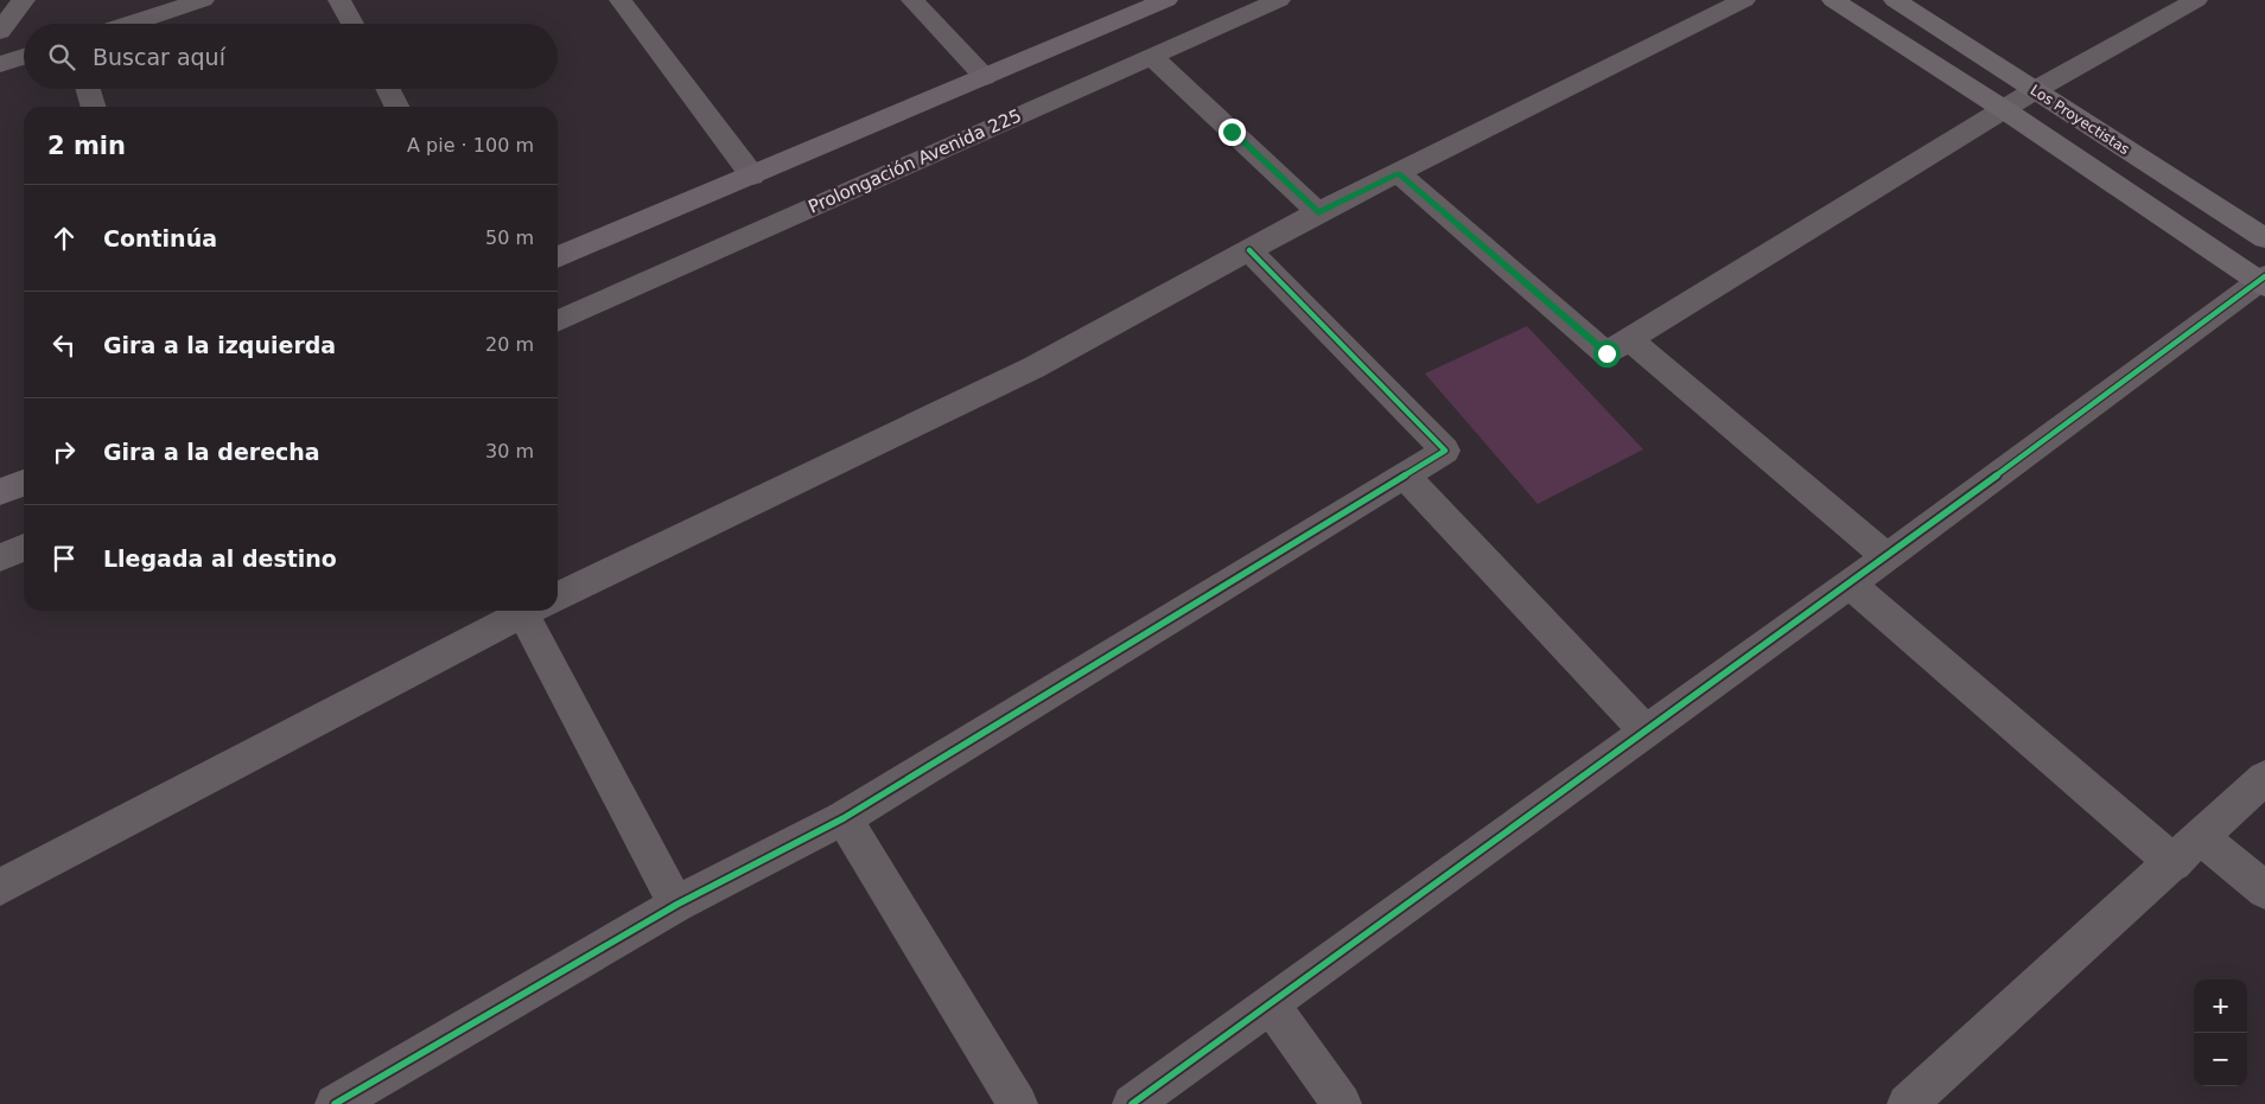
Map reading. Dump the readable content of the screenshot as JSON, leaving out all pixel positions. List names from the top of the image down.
{
  "streets": {
    "street": ["Los Proyectistas", "Prolongación Avenida 225"]
  },
  "page": {
    "search": "Buscar aquí",
    "heading": ["2 min", "A pie · 100 m"],
    "list": [
      ["Continúa", "50 m"],
      ["Gira a la izquierda", "20 m"],
      ["Gira a la derecha", "30 m"],
      "Llegada al destino"
    ],
    "map_buttons": ["+", "−"]
  }
}
